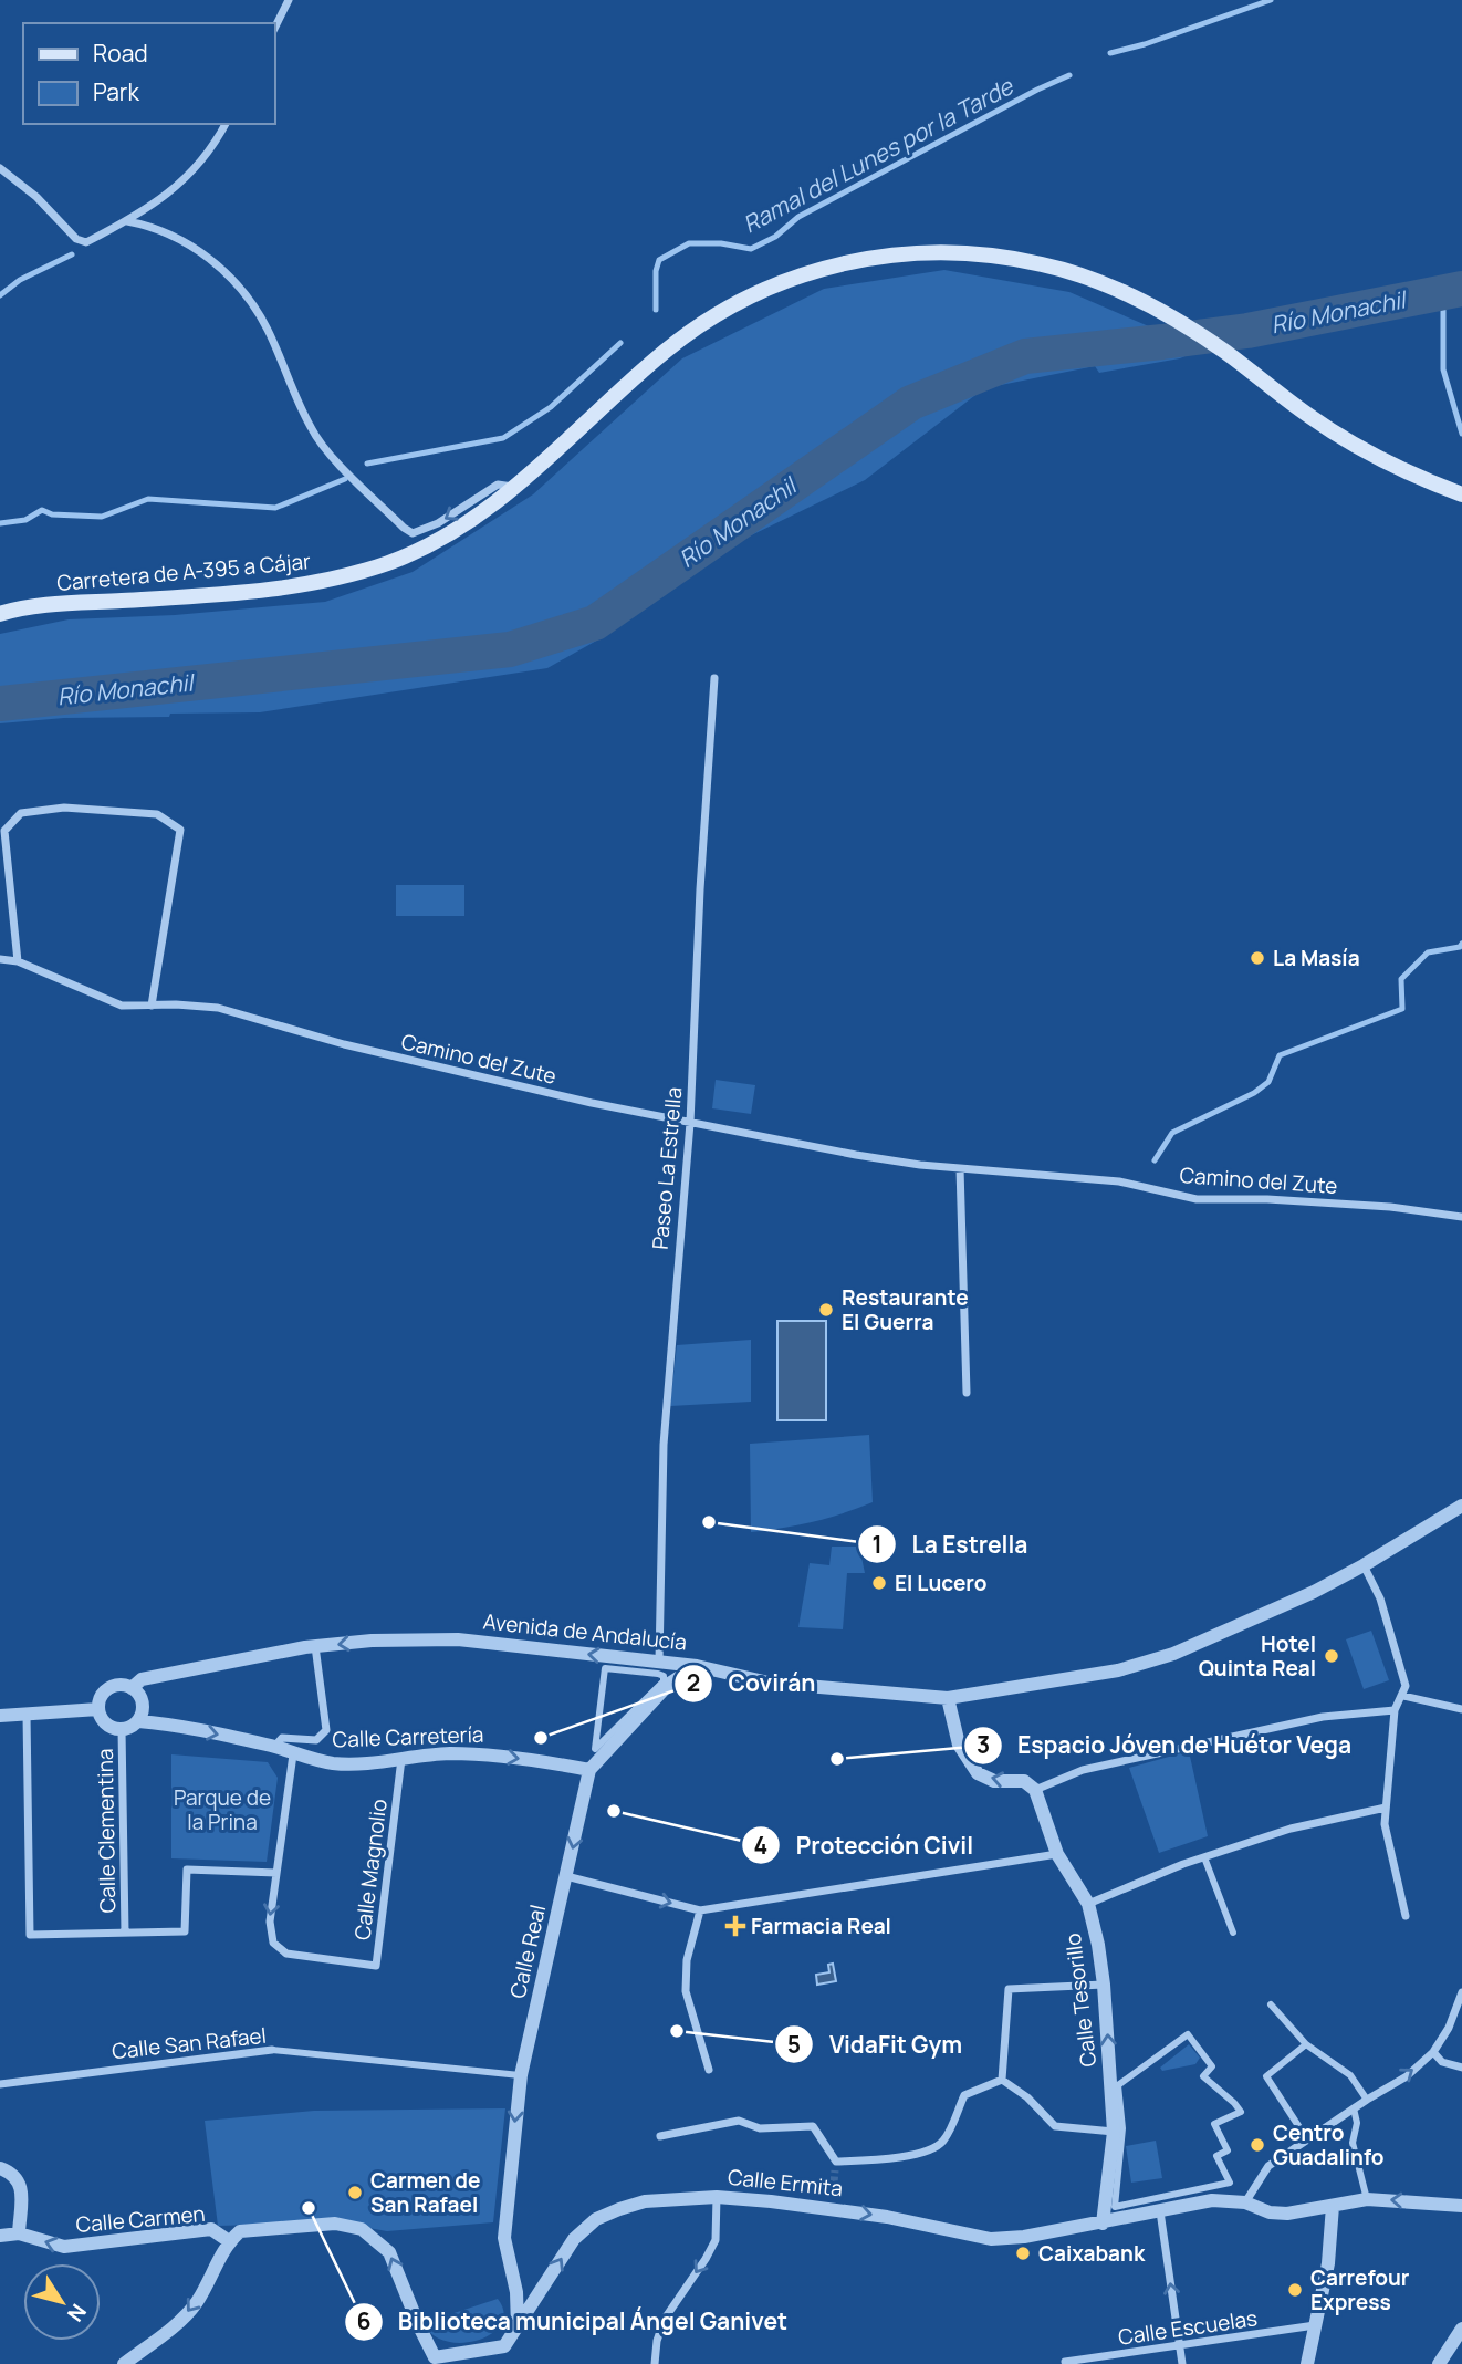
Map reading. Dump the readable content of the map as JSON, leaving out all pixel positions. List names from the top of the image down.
{
  "streets": {
    "main road": ["Carretera de A-395 a Cájar"],
    "street": [
      "Camino del Zute",
      "Paseo La Estrella",
      "Avenida de Andalucía",
      "Calle Carretería",
      "Calle Clementina",
      "Calle Magnolio",
      "Calle Real",
      "Calle Tesorillo",
      "Calle San Rafael",
      "Calle Ermita",
      "Calle Carmen",
      "Calle Escuelas"
    ]
  },
  "crossings": [
    ["Camino del Zute", "Paseo La Estrella"],
    ["Paseo La Estrella", "Avenida de Andalucía"],
    ["Avenida de Andalucía", "Calle Carretería"],
    ["Avenida de Andalucía", "Calle Clementina"],
    ["Calle Carretería", "Calle Clementina"],
    ["Calle Carretería", "Calle Magnolio"],
    ["Calle Carretería", "Calle Real"],
    ["Calle Real", "Calle San Rafael"],
    ["Calle Real", "Calle Ermita"],
    ["Calle Tesorillo", "Calle Ermita"]
  ],
  "one_way": ["Calle Carretería", "Calle Real", "Calle Carmen"],
  "water": ["Ramal del Lunes por la Tarde", "Río Monachil"],
  "parks": ["Parque de la Prina"],
  "places": {
    "other": [
      "La Masía",
      "Restaurante El Guerra",
      "La Estrella",
      "El Lucero",
      "Hotel Quinta Real",
      "Covirán",
      "Espacio Jóven de Huétor Vega",
      "Protección Civil",
      "VidaFit Gym",
      "Centro Guadalinfo",
      "Carmen de San Rafael",
      "Biblioteca municipal Ángel Ganivet",
      "Caixabank",
      "Carrefour Express"
    ],
    "health": ["Farmacia Real"]
  },
  "legend": ["Road", "Park"],
  "north": "bottom right"
}
